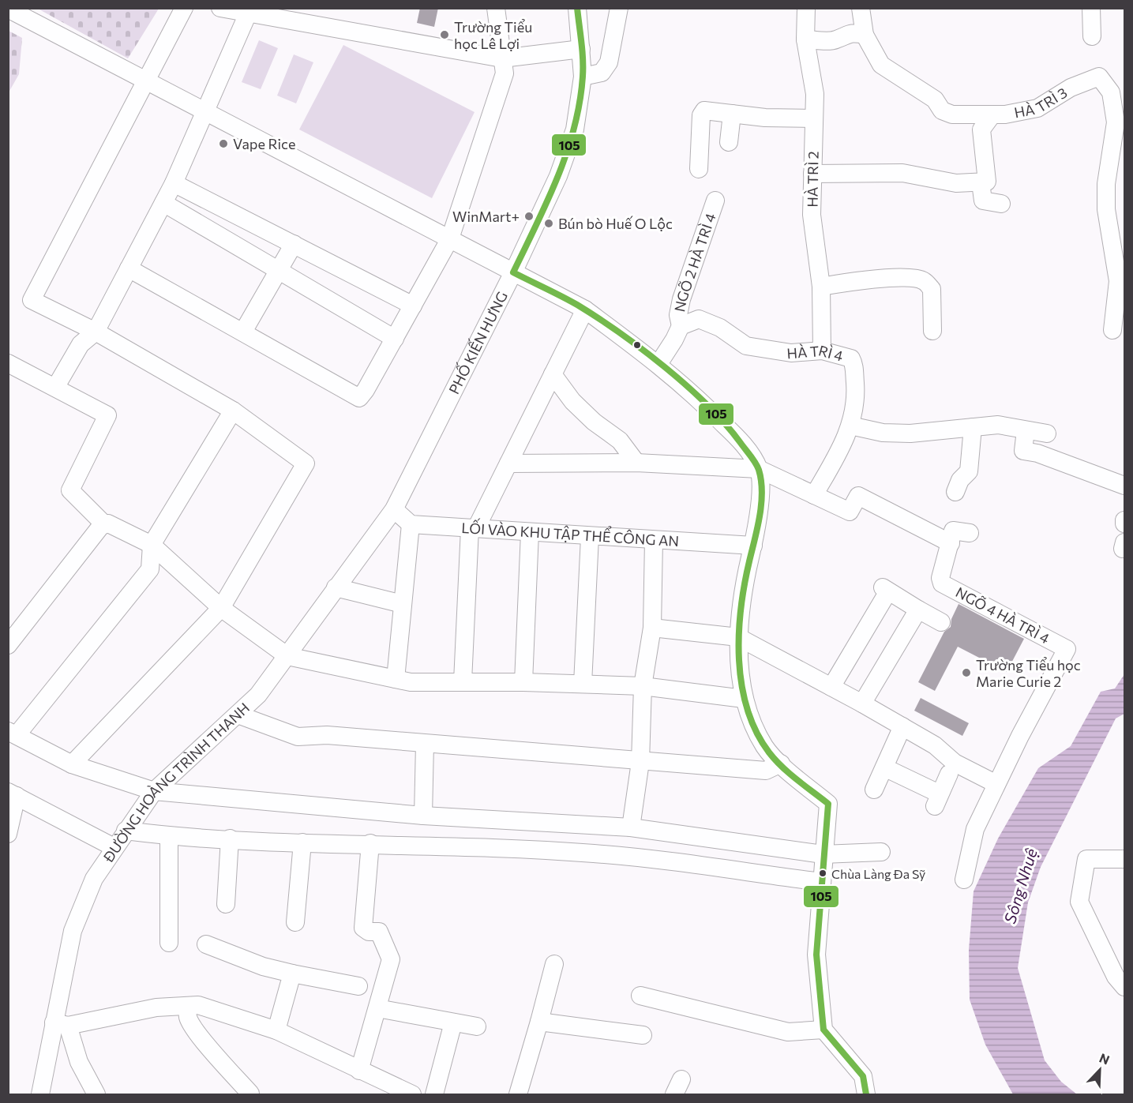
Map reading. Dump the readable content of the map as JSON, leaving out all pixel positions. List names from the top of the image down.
{
  "streets": {
    "street": [
      "HÀ TRÌ 3",
      "HÀ TRÌ 2",
      "NGÕ 2 HÀ TRÌ 4",
      "PHỐ KIẾN HƯNG",
      "HÀ TRÌ 4",
      "LỐI VÀO KHU TẬP THỂ CÔNG AN",
      "NGÕ 4 HÀ TRÌ 4",
      "ĐƯỜNG HOÀNG TRÌNH THANH"
    ]
  },
  "crossings": [
    ["HÀ TRÌ 2", "HÀ TRÌ 4"],
    ["NGÕ 2 HÀ TRÌ 4", "HÀ TRÌ 4"],
    ["PHỐ KIẾN HƯNG", "ĐƯỜNG HOÀNG TRÌNH THANH"]
  ],
  "water": ["Sông Nhuệ"],
  "places": [
    "Trường Tiểu học Lê Lợi",
    "Vape Rice",
    "WinMart+",
    "Bún bò Huế O Lộc",
    "Trường Tiểu học Marie Curie 2",
    "Chùa Làng Đa Sỹ"
  ],
  "lines": ["transit line 105"],
  "north": "top right"
}
